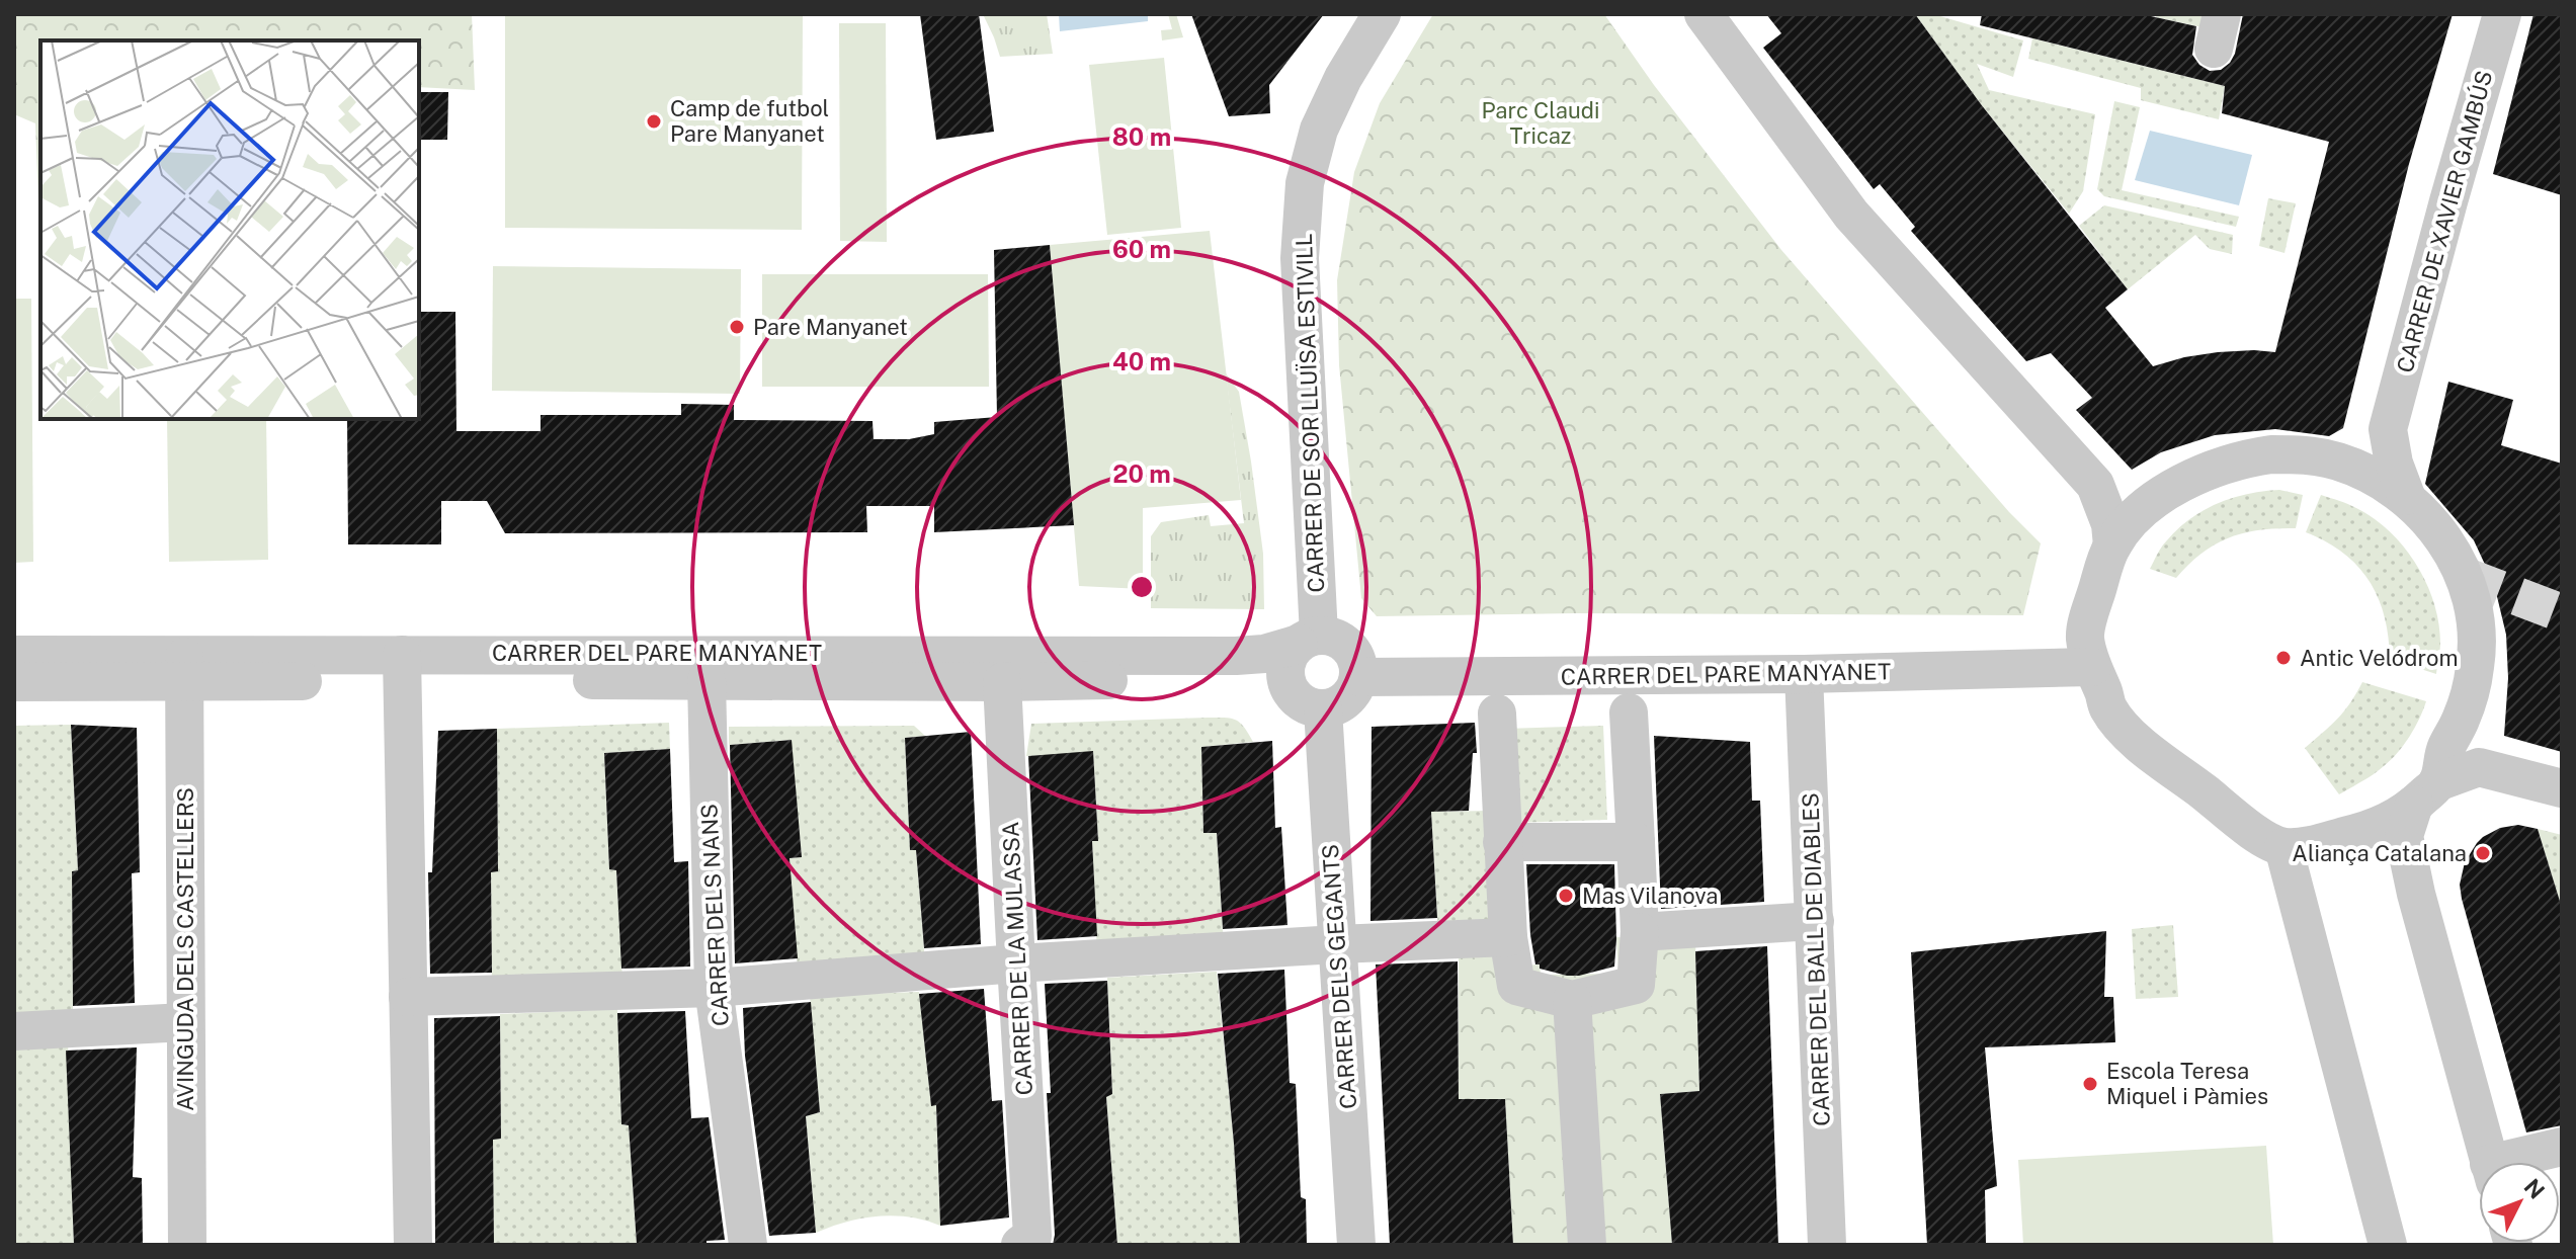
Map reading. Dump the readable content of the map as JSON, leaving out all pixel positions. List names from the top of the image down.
{
  "streets": {
    "street": [
      "CARRER DE XAVIER GAMBÚS",
      "CARRER DE SOR LLUÏSA ESTIVILL",
      "CARRER DEL PARE MANYANET",
      "CARRER DELS NANS",
      "AVINGUDA DELS CASTELLERS",
      "CARRER DE LA MULASSA",
      "CARRER DEL BALL DE DIABLES",
      "CARRER DELS GEGANTS"
    ]
  },
  "crossings": [
    ["CARRER DE SOR LLUÏSA ESTIVILL", "CARRER DEL PARE MANYANET"],
    ["CARRER DE SOR LLUÏSA ESTIVILL", "CARRER DELS GEGANTS"],
    ["CARRER DEL PARE MANYANET", "CARRER DELS NANS"],
    ["CARRER DEL PARE MANYANET", "AVINGUDA DELS CASTELLERS"],
    ["CARRER DEL PARE MANYANET", "CARRER DE LA MULASSA"],
    ["CARRER DEL PARE MANYANET", "CARRER DEL BALL DE DIABLES"],
    ["CARRER DEL PARE MANYANET", "CARRER DELS GEGANTS"]
  ],
  "parks": ["Parc Claudi Tricaz"],
  "places": [
    "Camp de futbol Pare Manyanet",
    "Pare Manyanet",
    "Antic Velódrom",
    "Aliança Catalana",
    "Mas Vilanova",
    "Escola Teresa Miquel i Pàmies"
  ],
  "north": "top right",
  "rings": [
    "80 m",
    "60 m",
    "40 m",
    "20 m"
  ]
}
